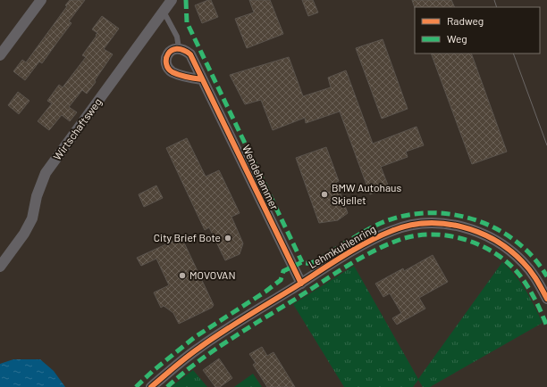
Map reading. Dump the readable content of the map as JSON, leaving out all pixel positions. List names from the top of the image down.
{
  "streets": {
    "street": ["Wirtschaftsweg", "Wendehammer", "Lehmkuhlenring"]
  },
  "crossings": [
    ["Wendehammer", "Lehmkuhlenring"]
  ],
  "places": ["BMW Autohaus Skjellet", "City Brief Bote", "MOVOVAN"],
  "legend": ["Radweg", "Weg"]
}
